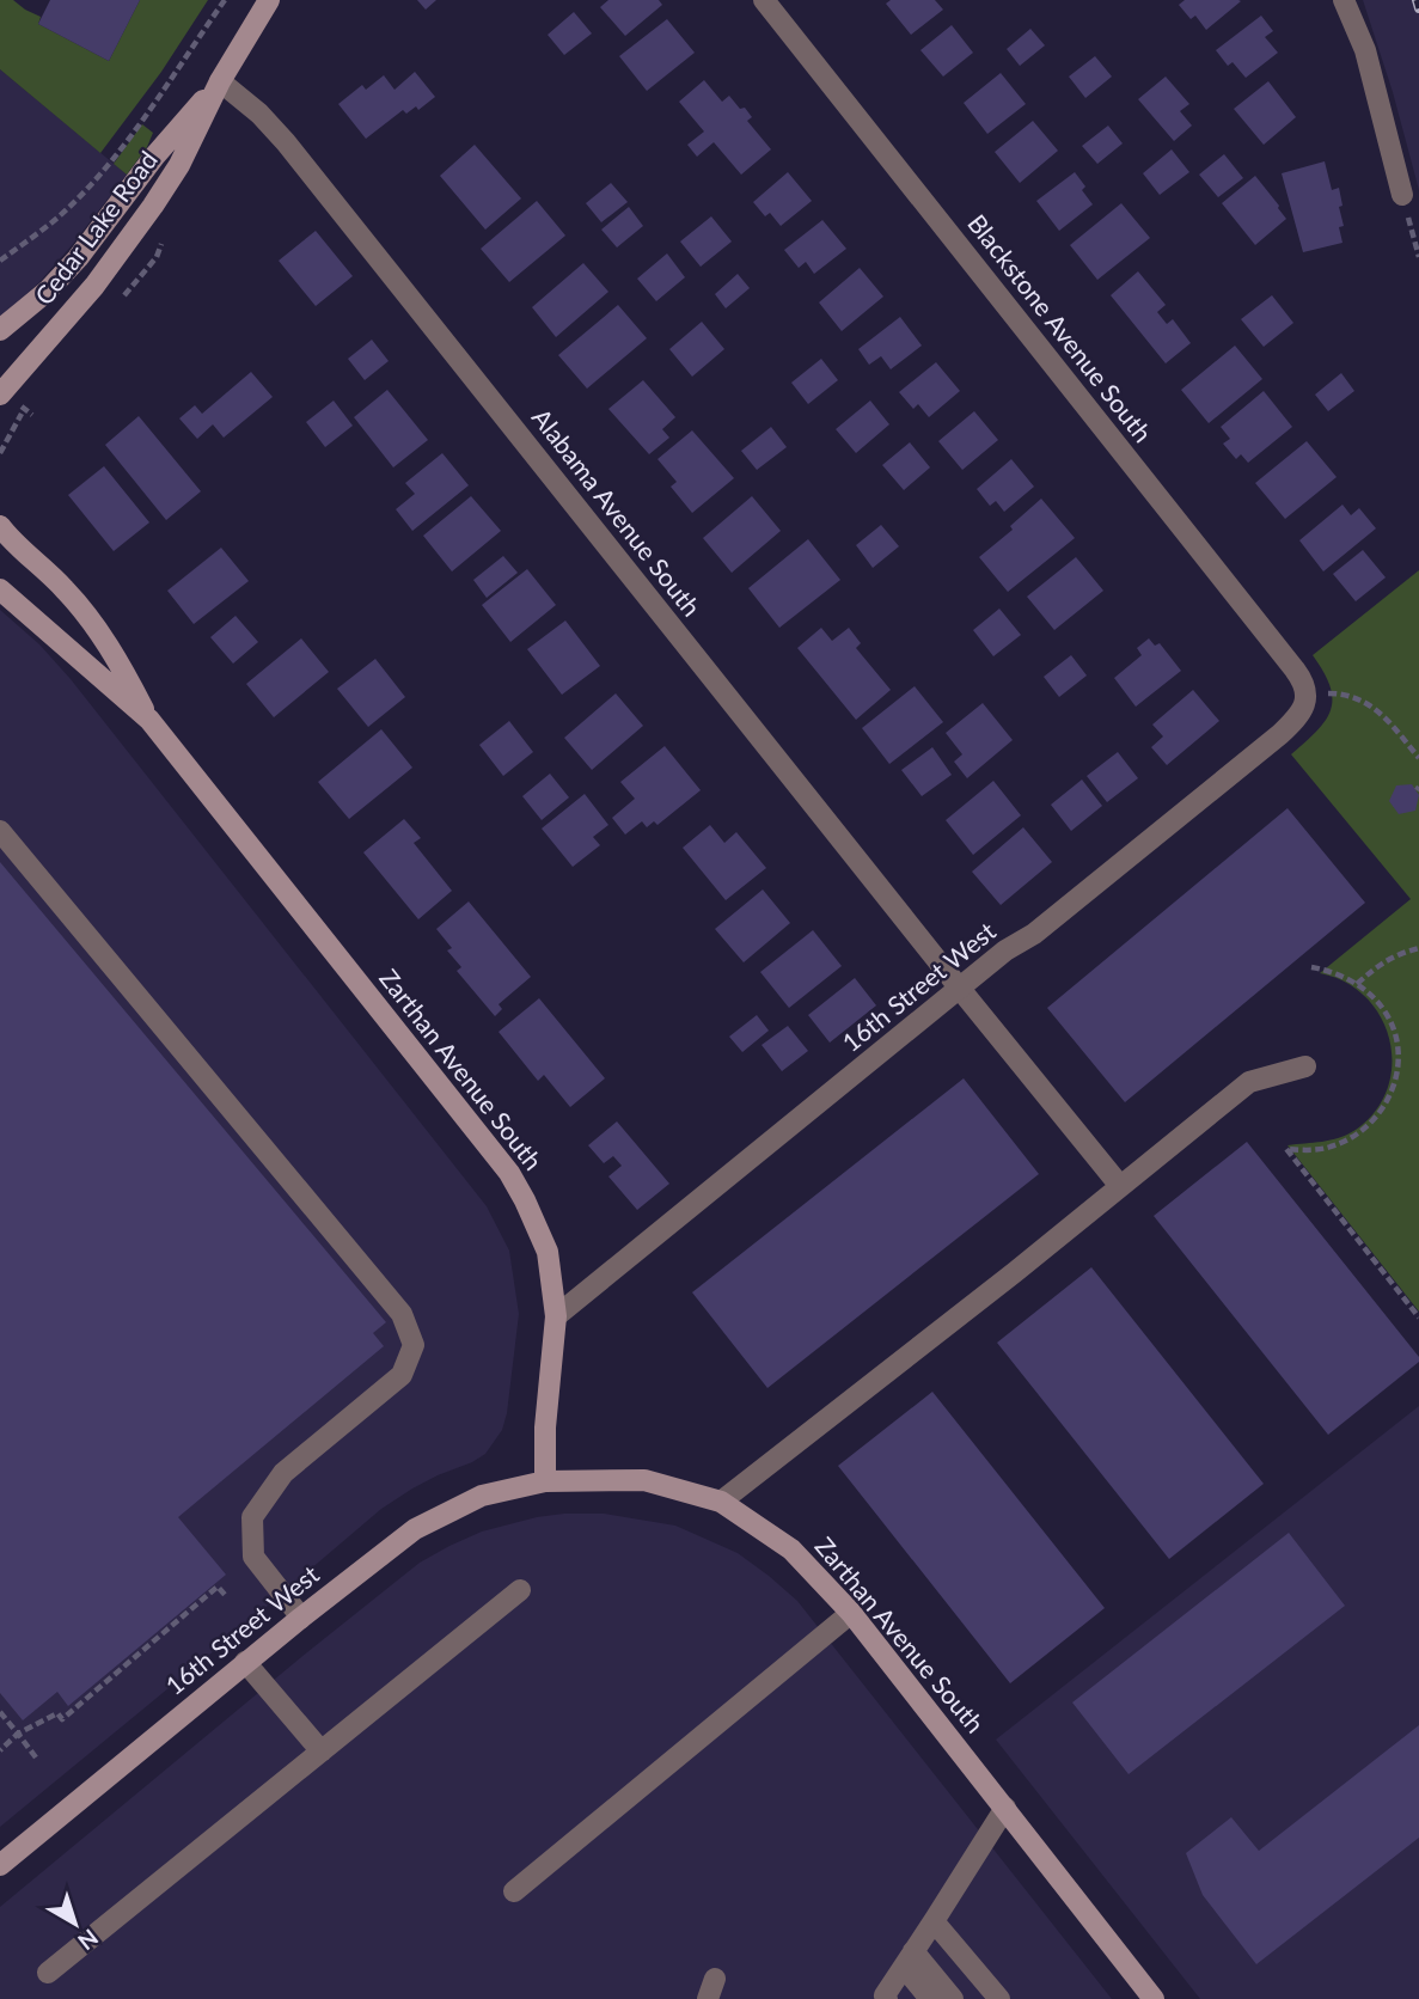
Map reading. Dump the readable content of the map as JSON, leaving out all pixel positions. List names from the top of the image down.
{
  "streets": {
    "street": [
      "Cedar Lake Road",
      "Blackstone Avenue South",
      "Alabama Avenue South",
      "16th Street West",
      "Zarthan Avenue South"
    ]
  },
  "crossings": [
    ["Cedar Lake Road", "Alabama Avenue South"],
    ["Blackstone Avenue South", "16th Street West"],
    ["Alabama Avenue South", "16th Street West"],
    ["16th Street West", "Zarthan Avenue South"]
  ],
  "north": "bottom right"
}
